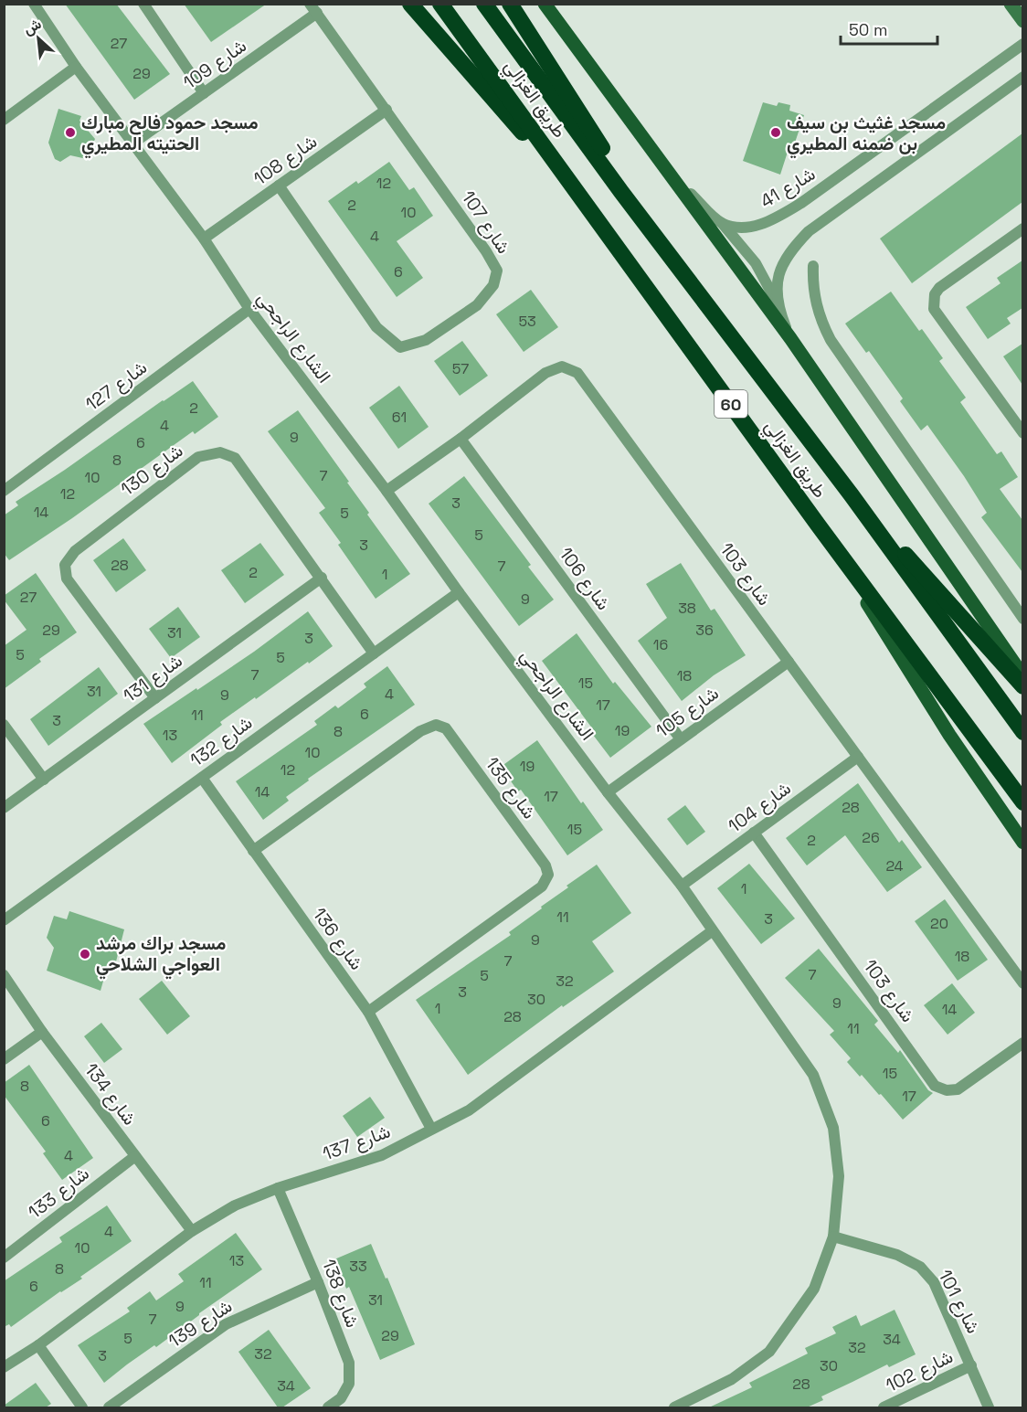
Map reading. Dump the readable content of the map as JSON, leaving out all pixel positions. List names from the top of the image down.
{
  "streets": {
    "highway": ["طريق الغزالي", "60"],
    "street": [
      "شارع 109",
      "شارع 108",
      "شارع 41",
      "شارع 107",
      "الشارع الراجحي",
      "شارع 127",
      "شارع 130",
      "شارع 103",
      "شارع 106",
      "شارع 131",
      "شارع 105",
      "شارع 132",
      "شارع 135",
      "شارع 104",
      "شارع 136",
      "شارع 134",
      "شارع 137",
      "شارع 133",
      "شارع 138",
      "شارع 101",
      "شارع 139",
      "شارع 102"
    ]
  },
  "crossings": [
    ["شارع 109", "شارع 107"],
    ["شارع 109", "الشارع الراجحي"],
    ["شارع 108", "شارع 107"],
    ["شارع 108", "الشارع الراجحي"],
    ["الشارع الراجحي", "شارع 127"],
    ["الشارع الراجحي", "شارع 103"],
    ["الشارع الراجحي", "شارع 105"],
    ["الشارع الراجحي", "شارع 132"],
    ["الشارع الراجحي", "شارع 104"],
    ["الشارع الراجحي", "شارع 137"],
    ["الشارع الراجحي", "شارع 101"],
    ["شارع 130", "شارع 131"],
    ["شارع 130", "شارع 132"],
    ["شارع 103", "شارع 106"],
    ["شارع 103", "شارع 105"],
    ["شارع 103", "شارع 104"],
    ["شارع 106", "شارع 105"],
    ["شارع 132", "شارع 136"],
    ["شارع 135", "شارع 136"],
    ["شارع 136", "شارع 137"],
    ["شارع 134", "شارع 137"],
    ["شارع 134", "شارع 133"],
    ["شارع 137", "شارع 138"],
    ["شارع 138", "شارع 139"],
    ["شارع 101", "شارع 102"]
  ],
  "places": ["مسجد حمود فالح مبارك الحتيته المطيري", "مسجد غثيث بن سيف بن ضمنه المطيري", "مسجد براك مرشد العواجي الشلاحي"],
  "house_numbers": [
    "27",
    "29",
    "12",
    "2",
    "10",
    "4",
    "6",
    "53",
    "57",
    "2",
    "61",
    "4",
    "9",
    "6",
    "8",
    "7",
    "10",
    "12",
    "3",
    "14",
    "5",
    "5",
    "3",
    "28",
    "7",
    "2",
    "1",
    "27",
    "9",
    "38",
    "29",
    "36",
    "31",
    "3",
    "16",
    "5",
    "5",
    "7",
    "18",
    "15",
    "31",
    "4",
    "9",
    "17",
    "6",
    "11",
    "3",
    "19",
    "8",
    "13",
    "10",
    "19",
    "12",
    "14",
    "17",
    "28",
    "15",
    "26",
    "2",
    "24",
    "1",
    "11",
    "3",
    "20",
    "9",
    "18",
    "7",
    "7",
    "5",
    "32",
    "3",
    "30",
    "9",
    "1",
    "14",
    "28",
    "11",
    "15",
    "8",
    "17",
    "6",
    "4",
    "4",
    "10",
    "13",
    "33",
    "8",
    "11",
    "6",
    "31",
    "9",
    "7",
    "29",
    "5",
    "34",
    "32",
    "32",
    "3",
    "30",
    "28",
    "34"
  ],
  "scale_bar": "50 m",
  "north": "top left"
}
